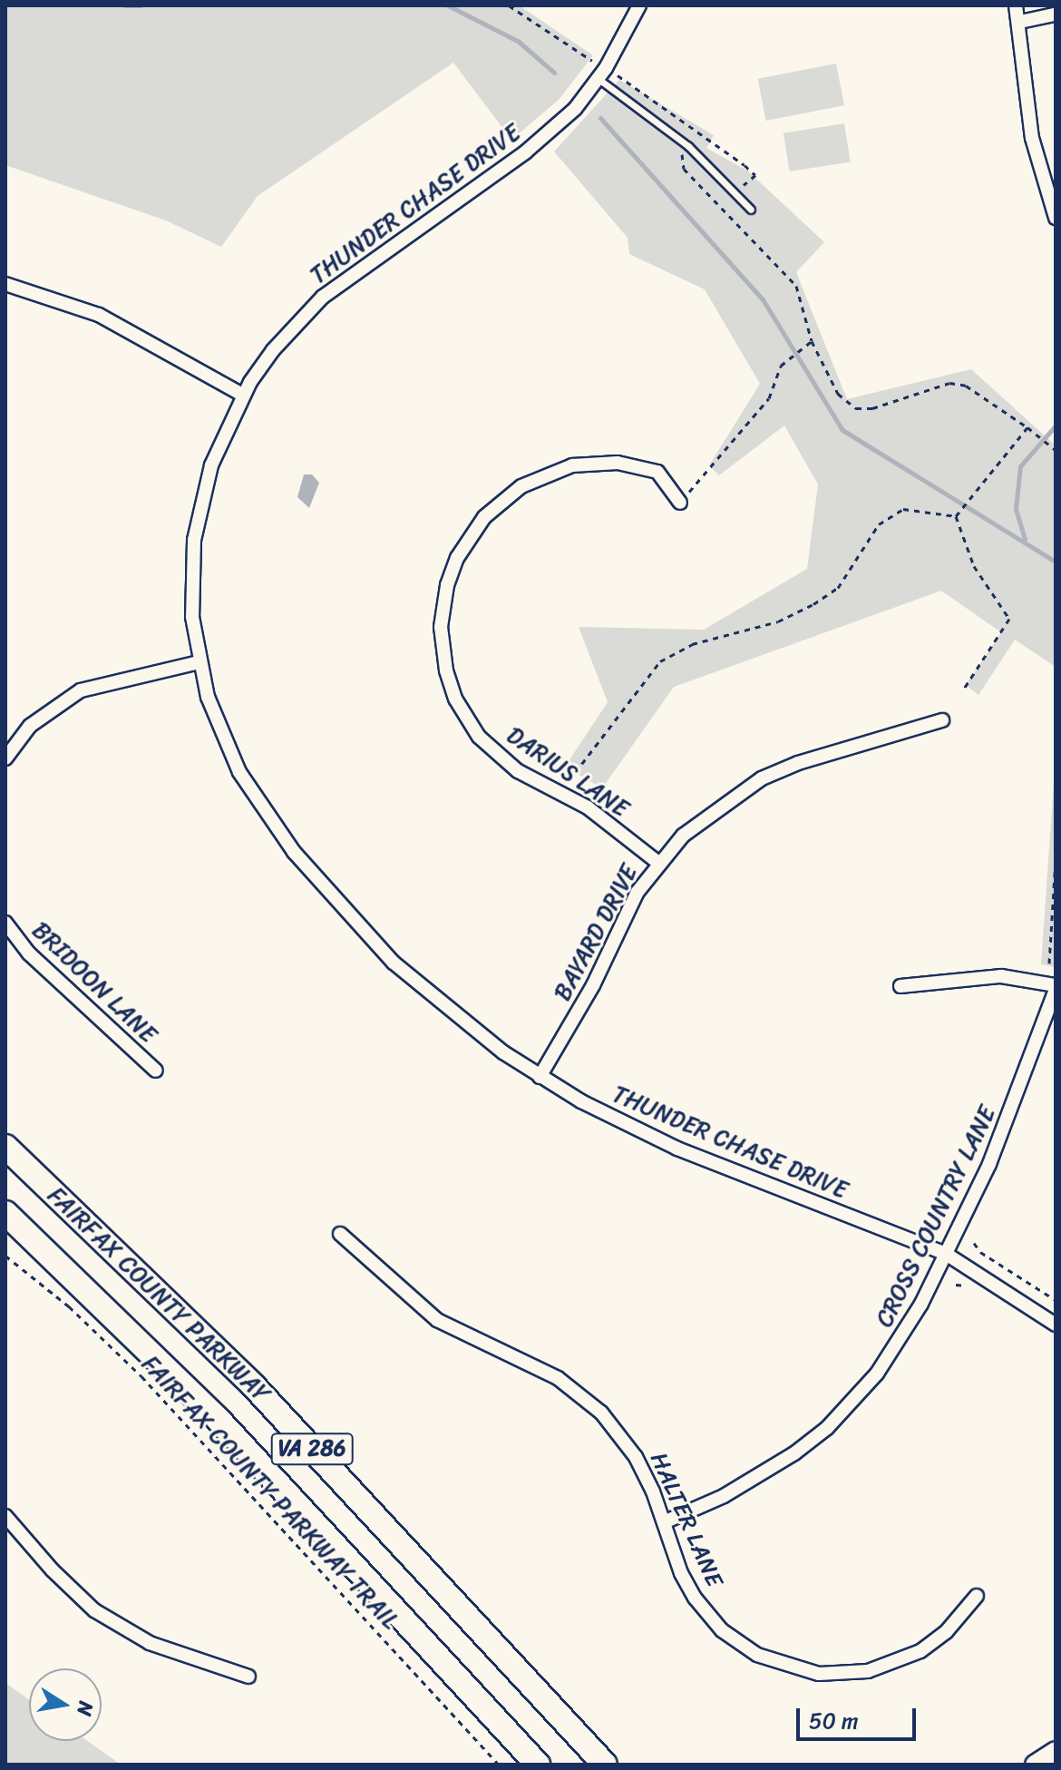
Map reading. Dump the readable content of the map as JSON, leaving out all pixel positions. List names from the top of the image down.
{
  "streets": {
    "highway": ["FAIRFAX COUNTY PARKWAY", "VA 286"],
    "street": [
      "THUNDER CHASE DRIVE",
      "DARIUS LANE",
      "BAYARD DRIVE",
      "BRIDOON LANE",
      "CROSS COUNTRY LANE",
      "HALTER LANE"
    ],
    "path": ["FAIRFAX COUNTY PARKWAY TRAIL"]
  },
  "crossings": [
    ["THUNDER CHASE DRIVE", "BAYARD DRIVE"],
    ["THUNDER CHASE DRIVE", "CROSS COUNTRY LANE"],
    ["DARIUS LANE", "BAYARD DRIVE"],
    ["CROSS COUNTRY LANE", "HALTER LANE"]
  ],
  "scale_bar": "50 m",
  "north": "right"
}
